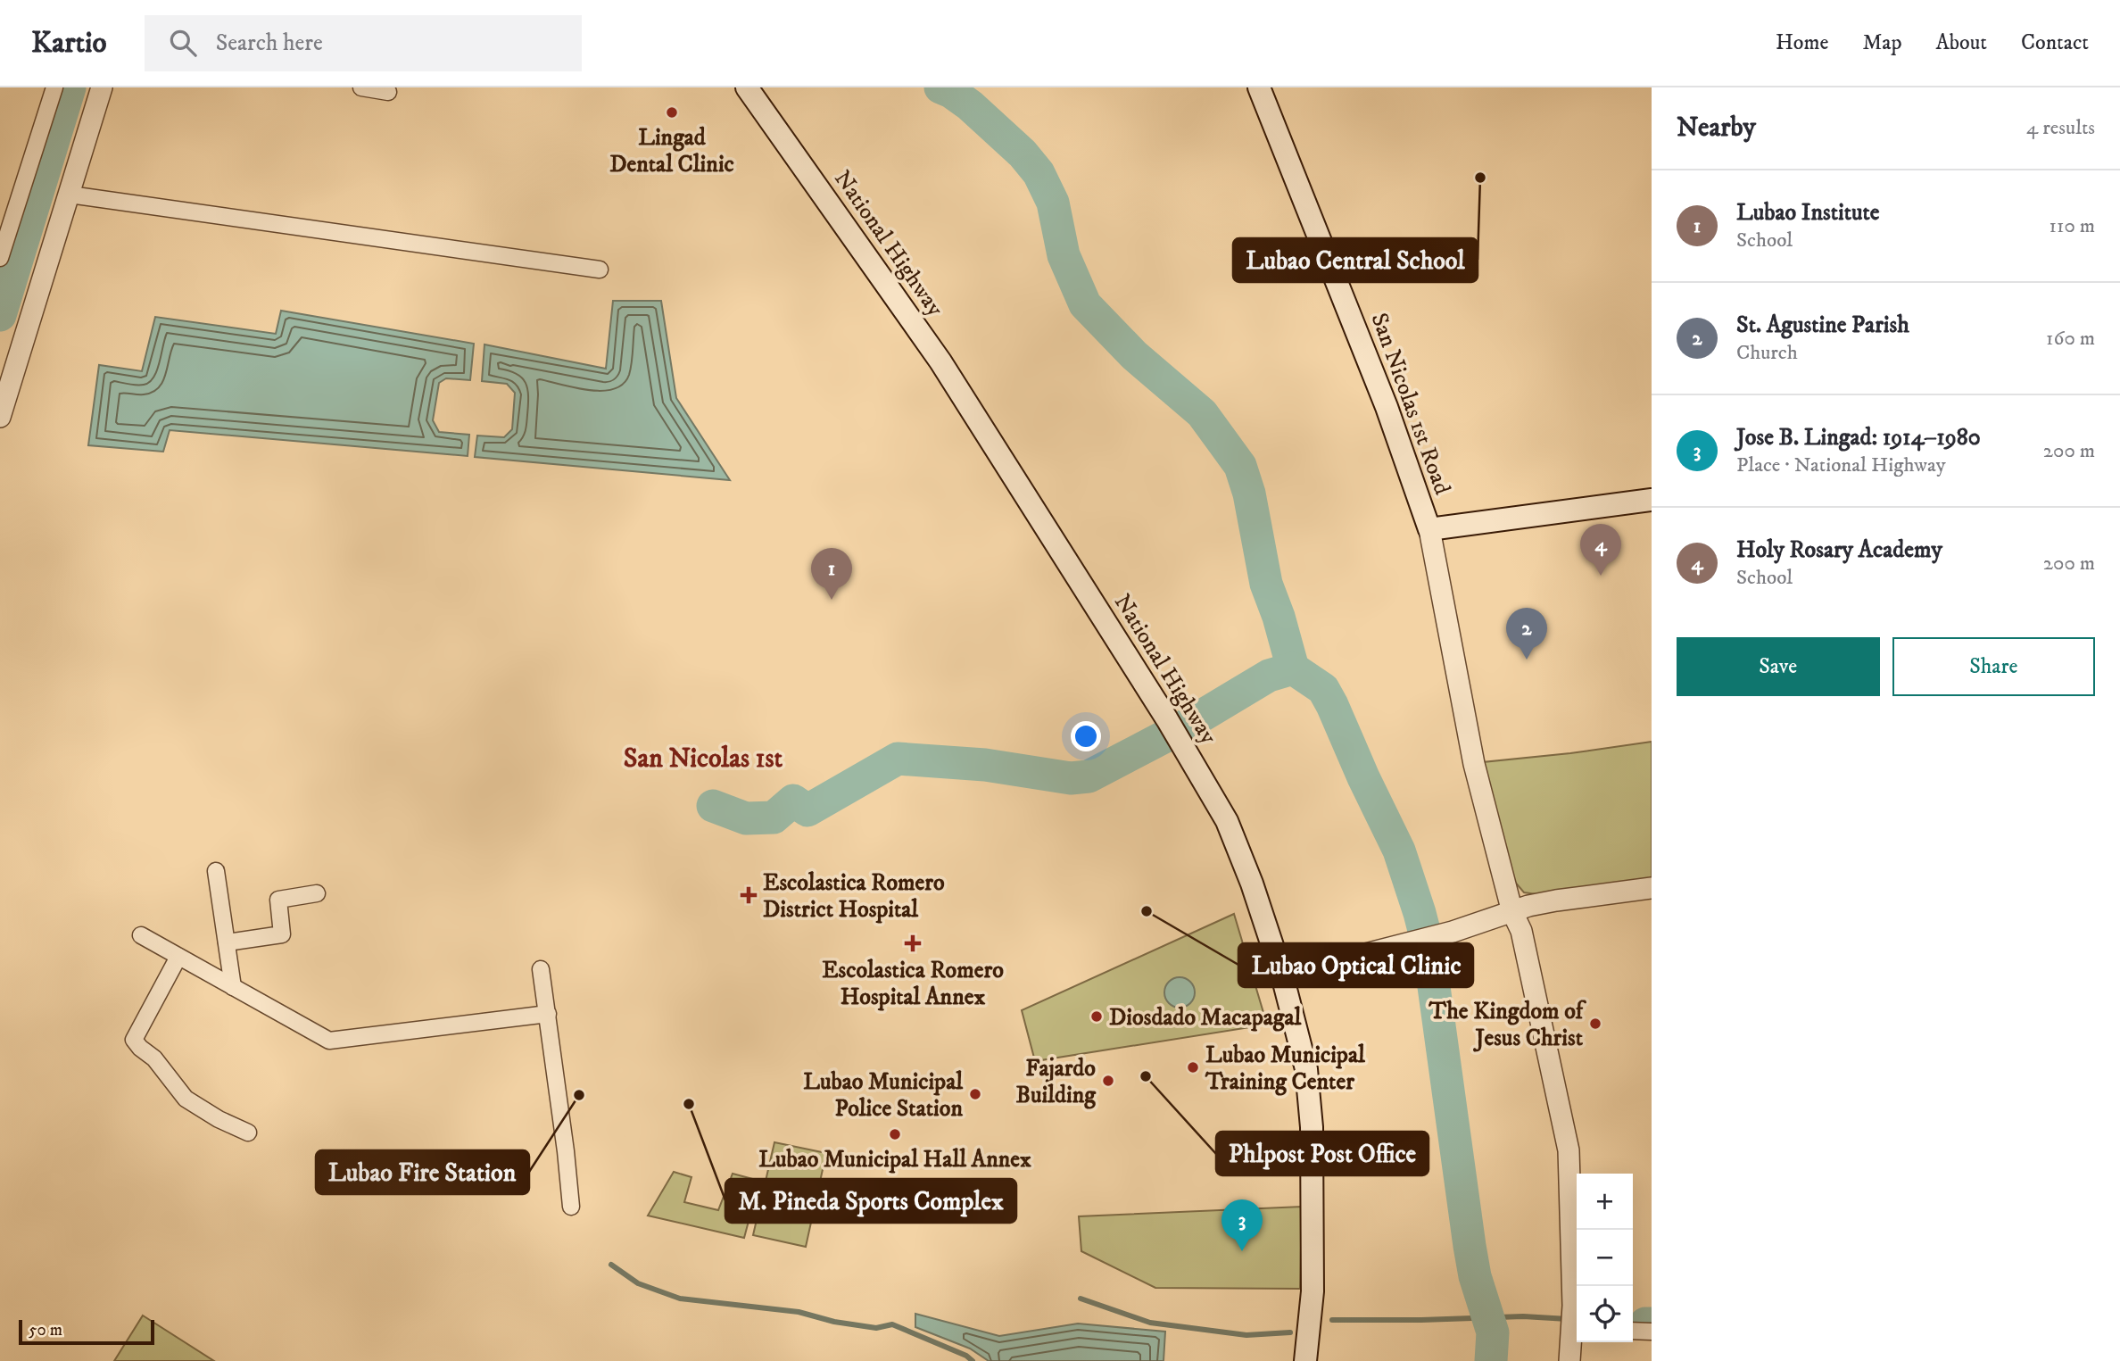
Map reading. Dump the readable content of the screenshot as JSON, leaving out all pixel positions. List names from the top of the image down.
{
  "streets": {
    "main road": ["National Highway", "San Nicolas 1st Road"]
  },
  "districts": ["San Nicolas 1st"],
  "places": {
    "other": [
      "Lingad Dental Clinic",
      "Lubao Central School",
      "Lubao Optical Clinic",
      "Diosdado Macapagal",
      "The Kingdom of Jesus Christ",
      "Lubao Municipal Training Center",
      "Phlpost Post Office",
      "Fajardo Building",
      "Lubao Municipal Police Station",
      "Lubao Fire Station",
      "M. Pineda Sports Complex",
      "Lubao Municipal Hall Annex"
    ],
    "health": ["Escolastica Romero District Hospital", "Escolastica Romero Hospital Annex"]
  },
  "scale_bar": "50 m",
  "page": {
    "header": "Kartio",
    "search": "Search here",
    "nav": [
      "Home",
      "Map",
      "About",
      "Contact"
    ],
    "heading": ["Nearby", "4 results"],
    "list": [
      {
        "mark": "1",
        "name": "Lubao Institute",
        "note": "School",
        "value": "110 m"
      },
      {
        "mark": "2",
        "name": "St. Agustine Parish",
        "note": "Church",
        "value": "160 m"
      },
      {
        "mark": "3",
        "name": "Jose B. Lingad: 1914–1980",
        "note": "Place · National Highway",
        "value": "200 m"
      },
      {
        "mark": "4",
        "name": "Holy Rosary Academy",
        "note": "School",
        "value": "200 m"
      }
    ],
    "pins": [
      "4",
      "1",
      "2",
      "3"
    ],
    "buttons": ["Save", "Share"],
    "map_buttons": ["+", "−"],
    "scale": "50 m"
  }
}
